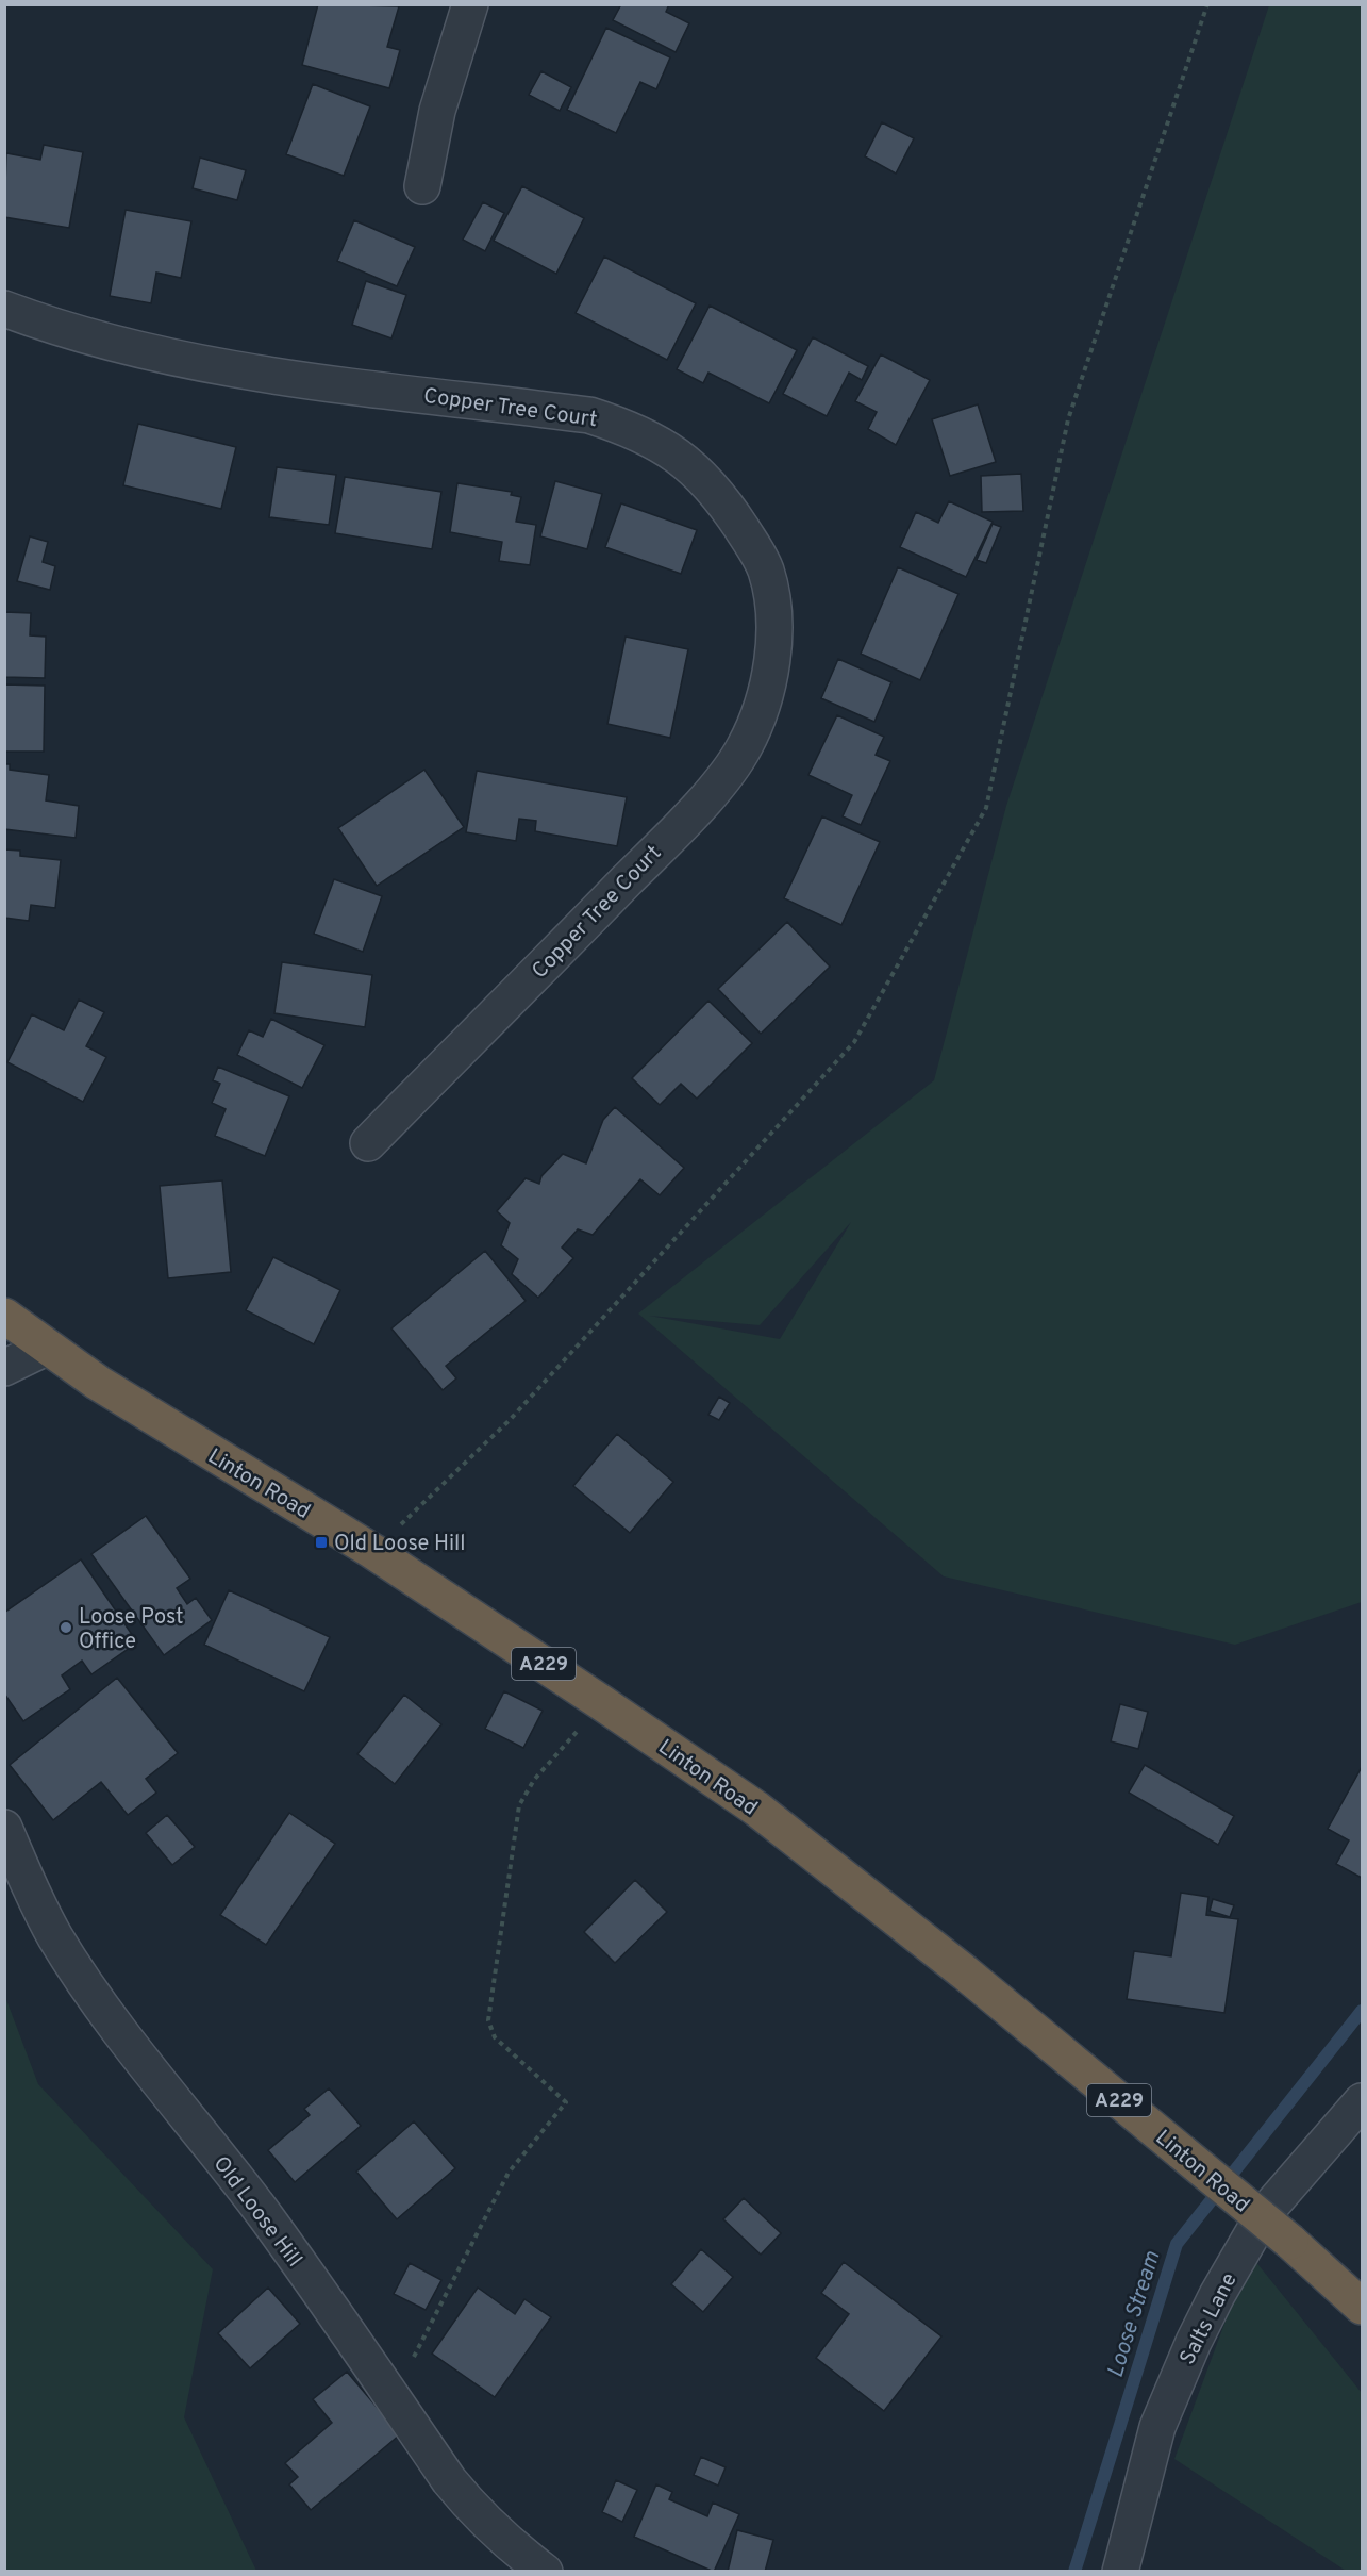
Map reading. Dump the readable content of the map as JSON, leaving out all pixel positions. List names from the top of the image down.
{
  "streets": {
    "highway": ["Linton Road", "A229"],
    "street": ["Copper Tree Court", "Old Loose Hill", "Salts Lane"]
  },
  "water": ["Loose Stream"],
  "places": {
    "transit": ["Old Loose Hill"],
    "other": ["Loose Post Office"]
  }
}
